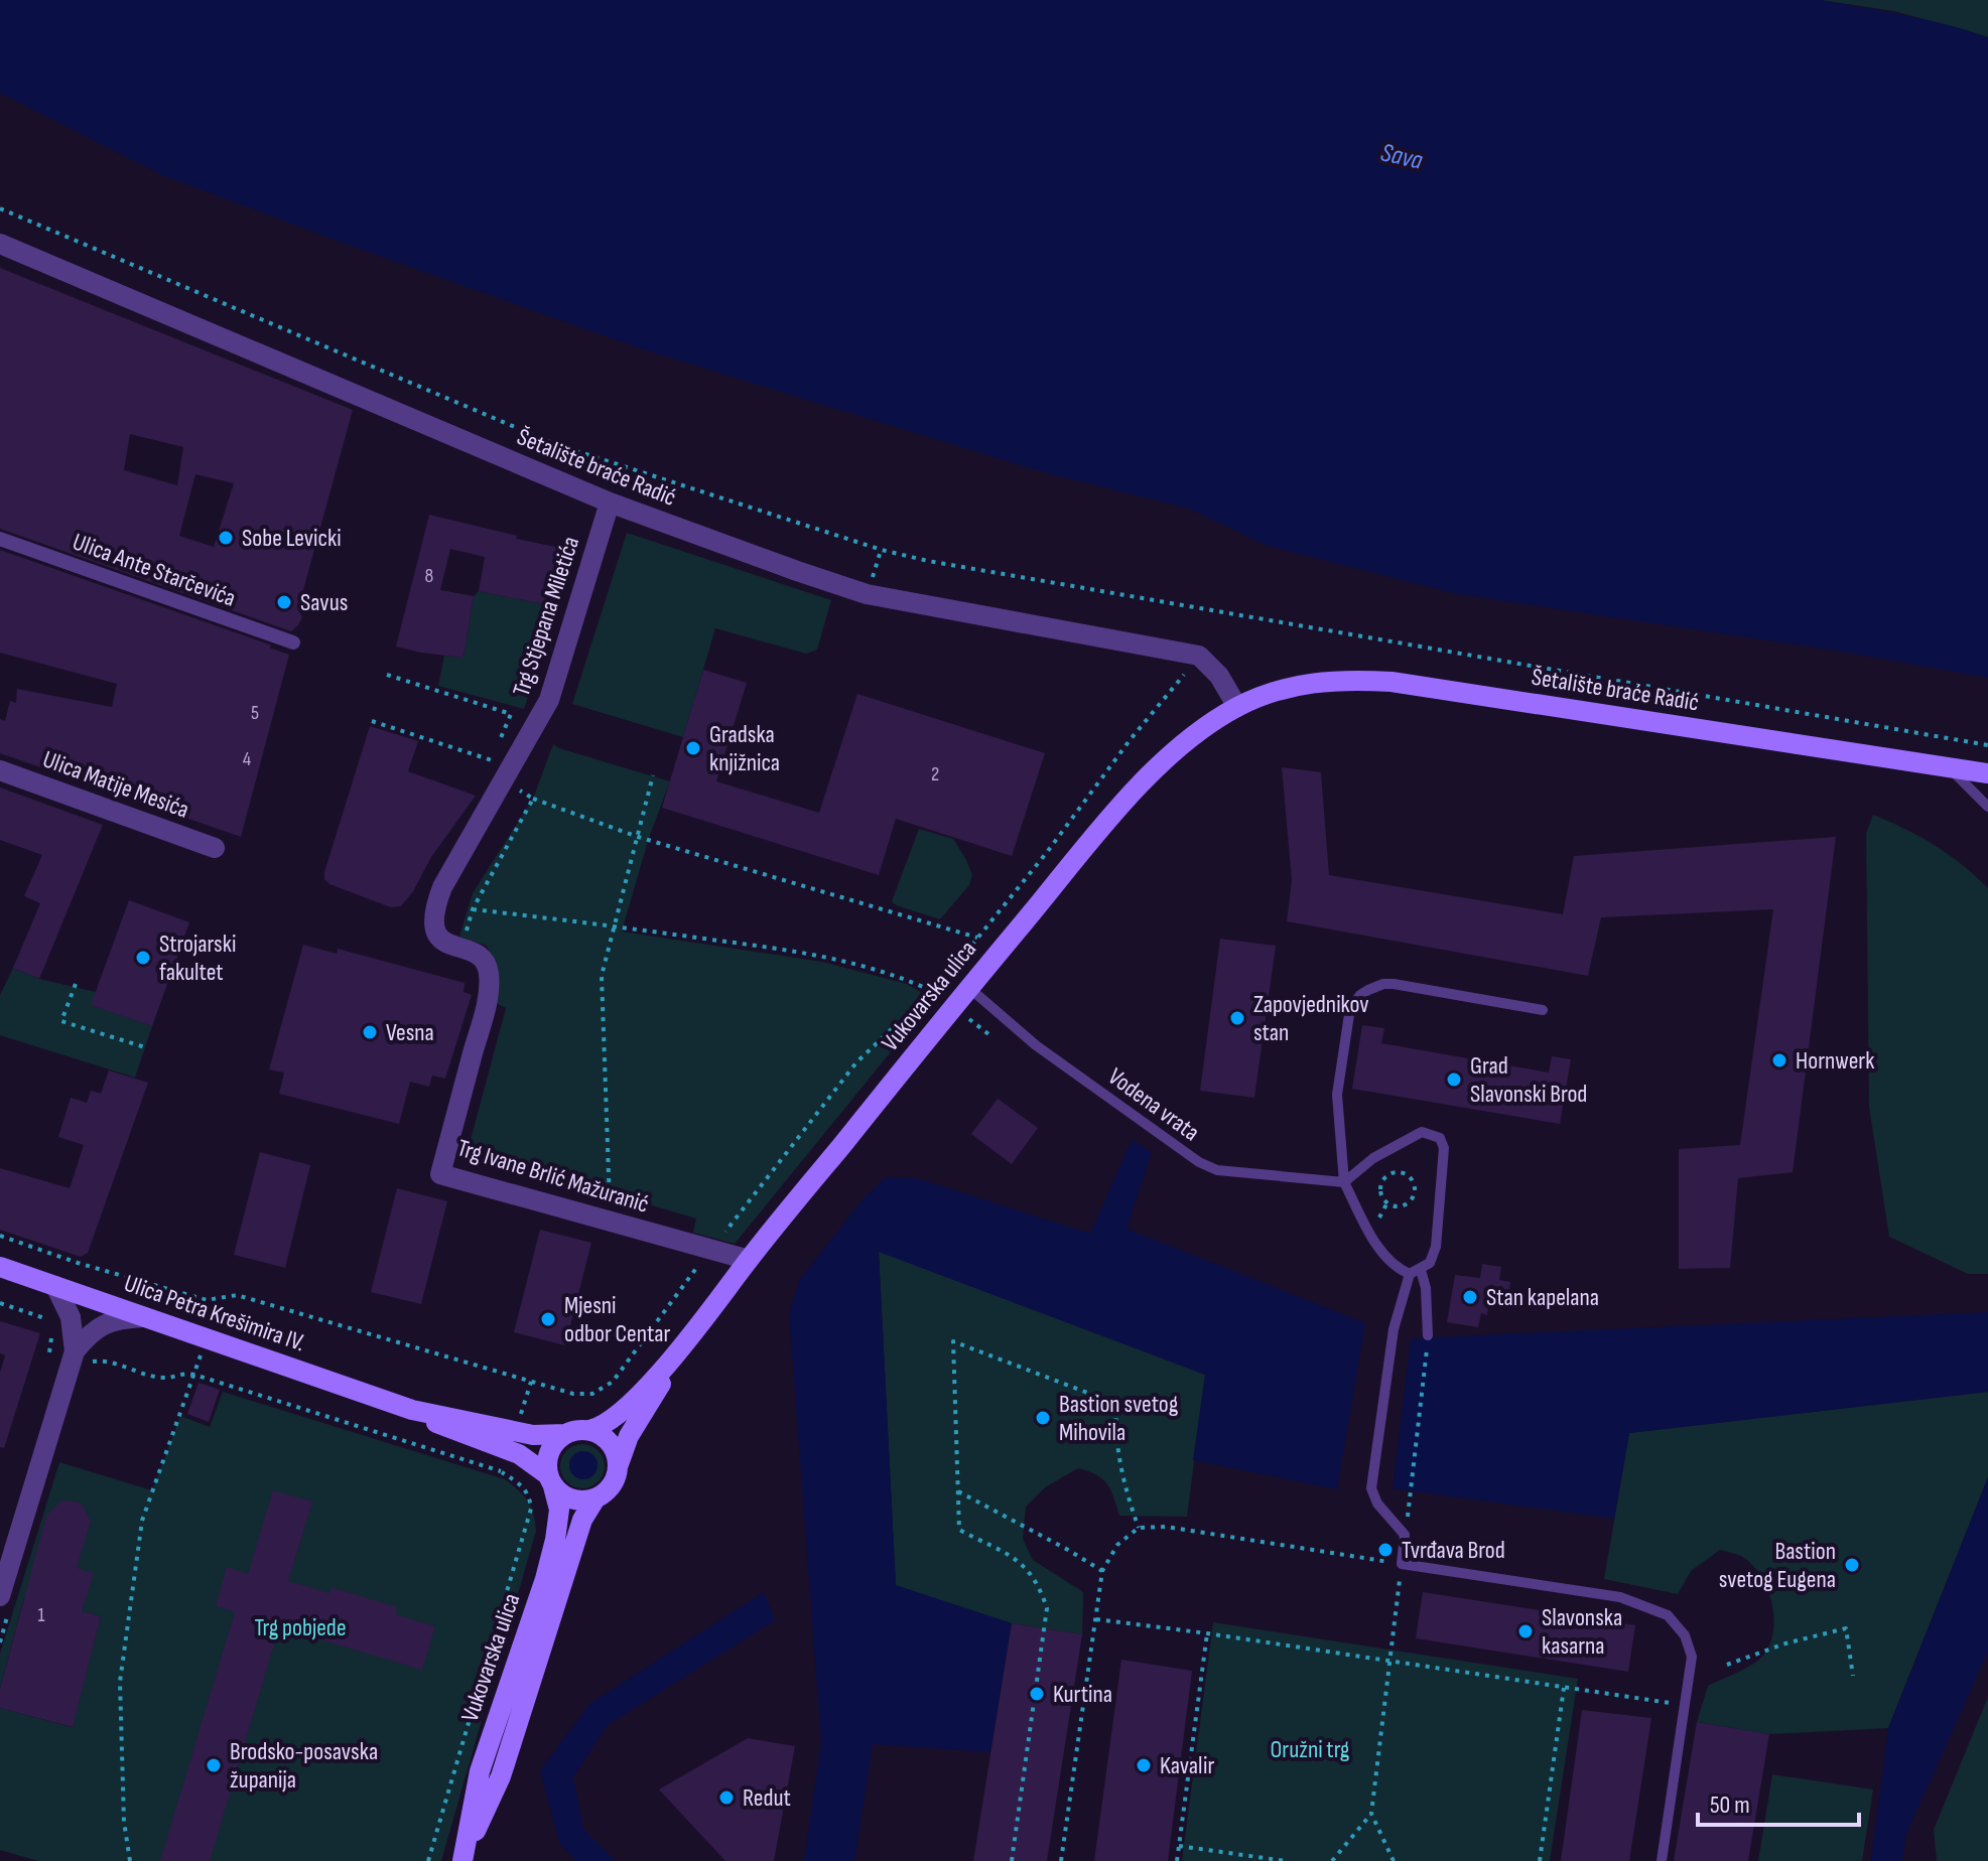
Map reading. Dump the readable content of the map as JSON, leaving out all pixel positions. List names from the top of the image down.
{
  "streets": {
    "main road": ["Šetalište braće Radić", "Vukovarska ulica", "Ulica Petra Krešimira IV."],
    "street": [
      "Ulica Ante Starčevića",
      "Trg Stjepana Miletića",
      "Ulica Matije Mesića",
      "Trg Ivane Brlić Mažuranić"
    ],
    "lane": ["Vodena vrata"]
  },
  "crossings": [
    ["Šetalište braće Radić", "Trg Stjepana Miletića"],
    ["Šetalište braće Radić", "Vukovarska ulica"],
    ["Trg Stjepana Miletića", "Trg Ivane Brlić Mažuranić"],
    ["Vukovarska ulica", "Vodena vrata"],
    ["Vukovarska ulica", "Trg Ivane Brlić Mažuranić"],
    ["Vukovarska ulica", "Ulica Petra Krešimira IV."]
  ],
  "water": ["Sava"],
  "parks": ["Trg pobjede", "Oružni trg"],
  "places": [
    "Sobe Levicki",
    "Savus",
    "Gradska knjižnica",
    "Strojarski fakultet",
    "Zapovjednikov stan",
    "Vesna",
    "Hornwerk",
    "Grad Slavonski Brod",
    "Stan kapelana",
    "Mjesni odbor Centar",
    "Bastion svetog Mihovila",
    "Tvrđava Brod",
    "Bastion svetog Eugena",
    "Slavonska kasarna",
    "Kurtina",
    "Brodsko-posavska županija",
    "Kavalir",
    "Redut"
  ],
  "house_numbers": [
    "8",
    "5",
    "4",
    "2",
    "1"
  ],
  "scale_bar": "50 m"
}
